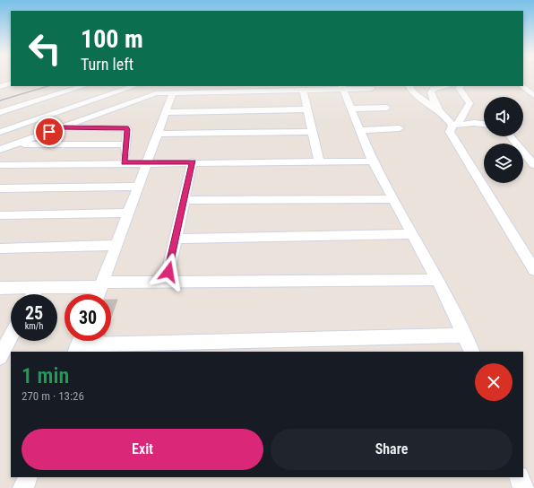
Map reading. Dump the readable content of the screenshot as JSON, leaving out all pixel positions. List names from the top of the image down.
{
  "page": {
    "turn": ["100 m", "Turn left"],
    "speed": "25 km/h",
    "limit": "30",
    "heading": ["1 min", "270 m · 13:26"],
    "buttons": ["Exit", "Share"]
  }
}
